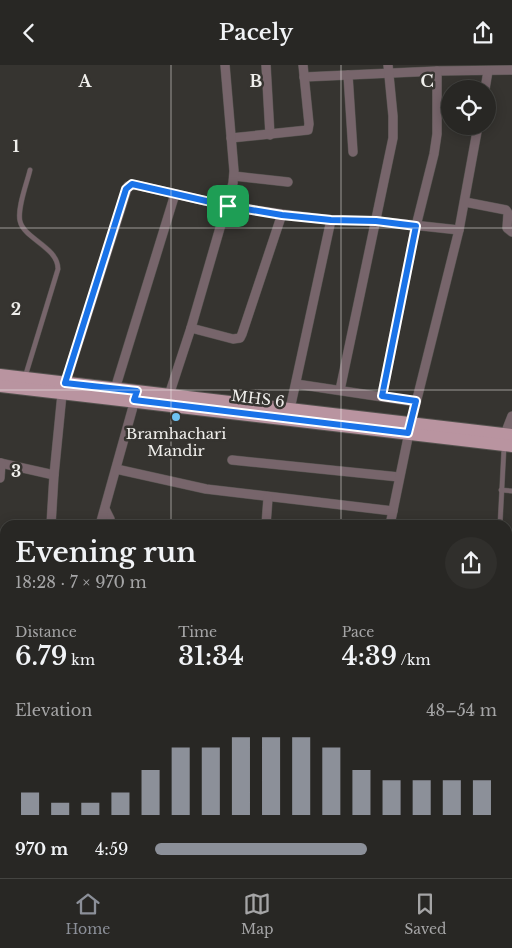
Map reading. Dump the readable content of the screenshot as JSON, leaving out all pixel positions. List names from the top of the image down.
{
  "streets": {
    "main road": ["MHS 6"]
  },
  "places": ["Bramhachari Mandir"],
  "page": {
    "header": "Pacely",
    "heading": ["Evening run", "18:28 · 7 × 970 m"],
    "stats": [
      ["Distance", "6.79 km"],
      ["Time", "31:34"],
      ["Pace", "4:39 /km"]
    ],
    "chart": ["Elevation", "48–54 m"],
    "list": [
      {
        "name": "970 m",
        "note": "4:59"
      }
    ],
    "tabs": ["Home", "Map", "Saved"]
  },
  "grid": {
    "columns": ["A", "B", "C"],
    "rows": ["1", "2", "3"]
  }
}
